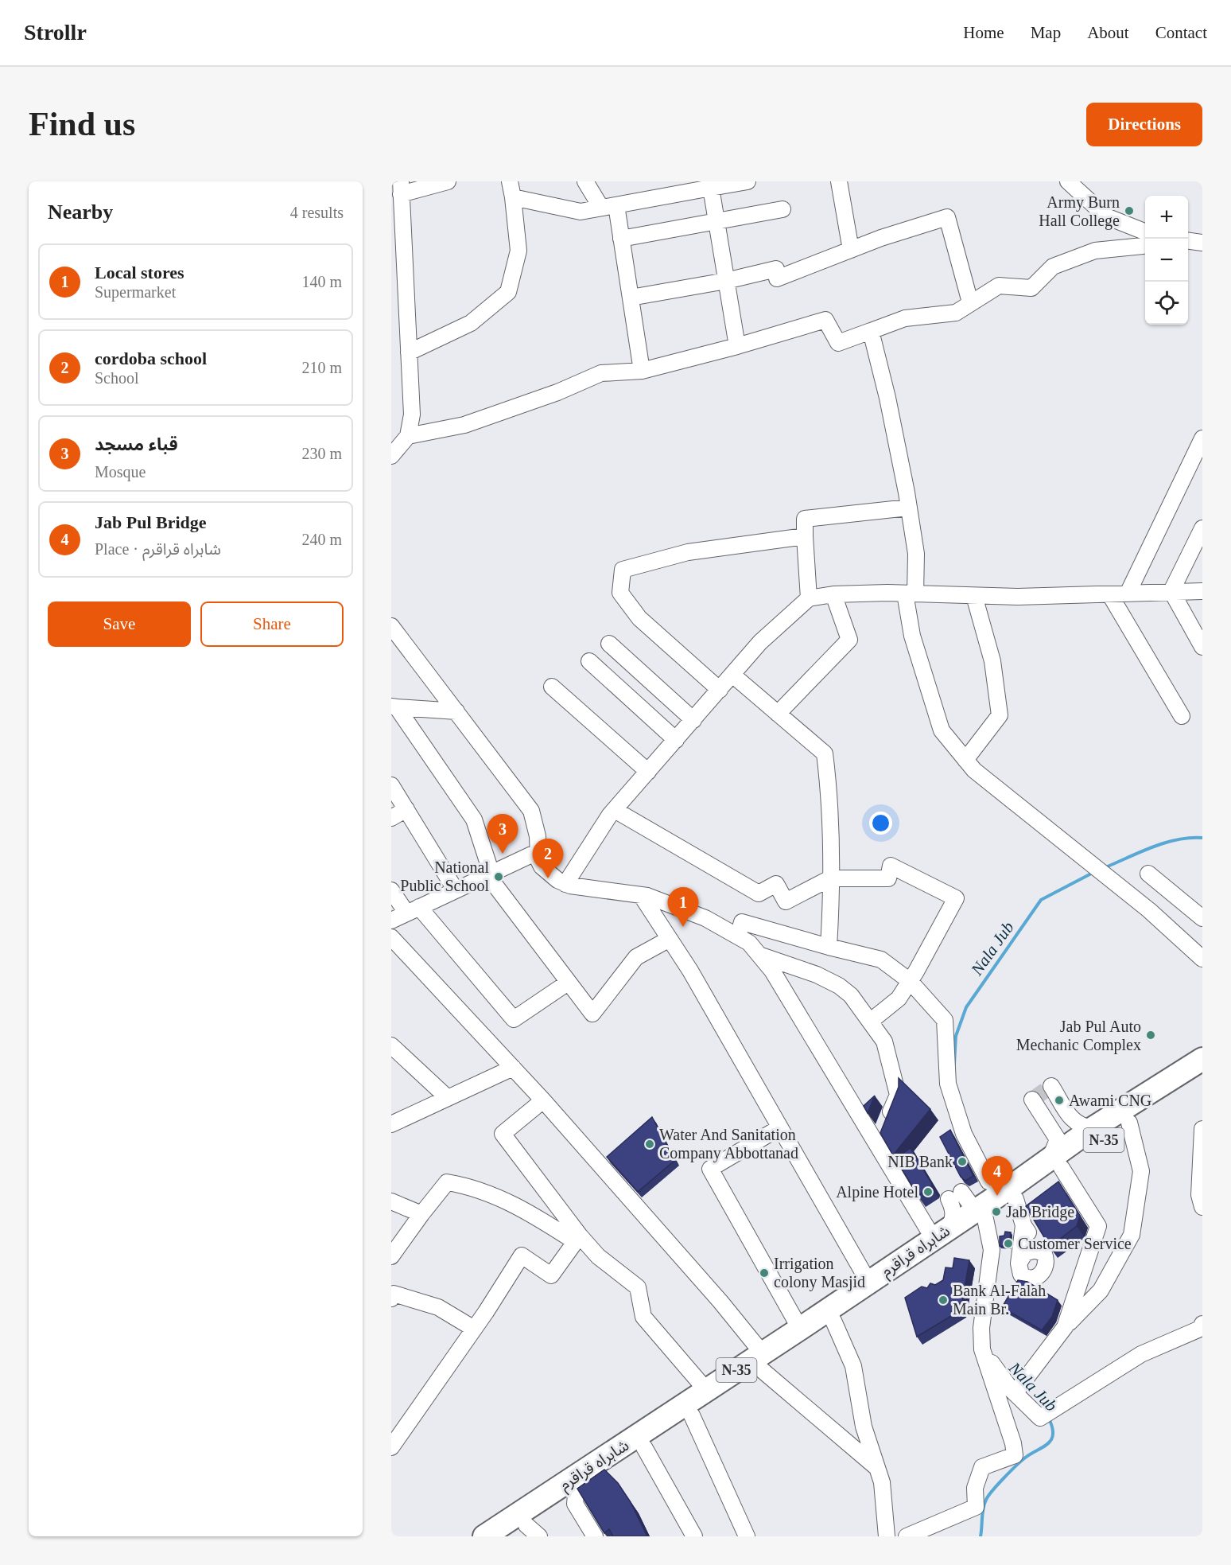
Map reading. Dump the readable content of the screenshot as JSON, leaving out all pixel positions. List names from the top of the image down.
{
  "streets": {
    "highway": ["N-35", "شاہراہ قراقرم"]
  },
  "water": ["Nala Jub"],
  "places": [
    "Army Burn Hall College",
    "National Public School",
    "Jab Pul Auto Mechanic Complex",
    "Awami CNG",
    "Water And Sanitation Company Abbottanad",
    "NIB Bank",
    "Alpine Hotel",
    "Jab Bridge",
    "Customer Service",
    "Irrigation colony Masjid",
    "Bank Al-Falah Main Br."
  ],
  "page": {
    "header": "Strollr",
    "nav": [
      "Home",
      "Map",
      "About",
      "Contact"
    ],
    "buttons": [
      "Directions",
      ["Save", "Share"]
    ],
    "title": "Find us",
    "heading": ["Nearby", "4 results"],
    "map_buttons": ["+", "−"],
    "list": [
      {
        "mark": "1",
        "name": "Local stores",
        "note": "Supermarket",
        "value": "140 m"
      },
      {
        "mark": "2",
        "name": "cordoba school",
        "note": "School",
        "value": "210 m"
      },
      {
        "mark": "3",
        "name": "قباء مسجد",
        "note": "Mosque",
        "value": "230 m"
      },
      {
        "mark": "4",
        "name": "Jab Pul Bridge",
        "note": "Place · شاہراہ قراقرم",
        "value": "240 m"
      }
    ],
    "pins": [
      "3",
      "2",
      "1",
      "4"
    ]
  }
}
